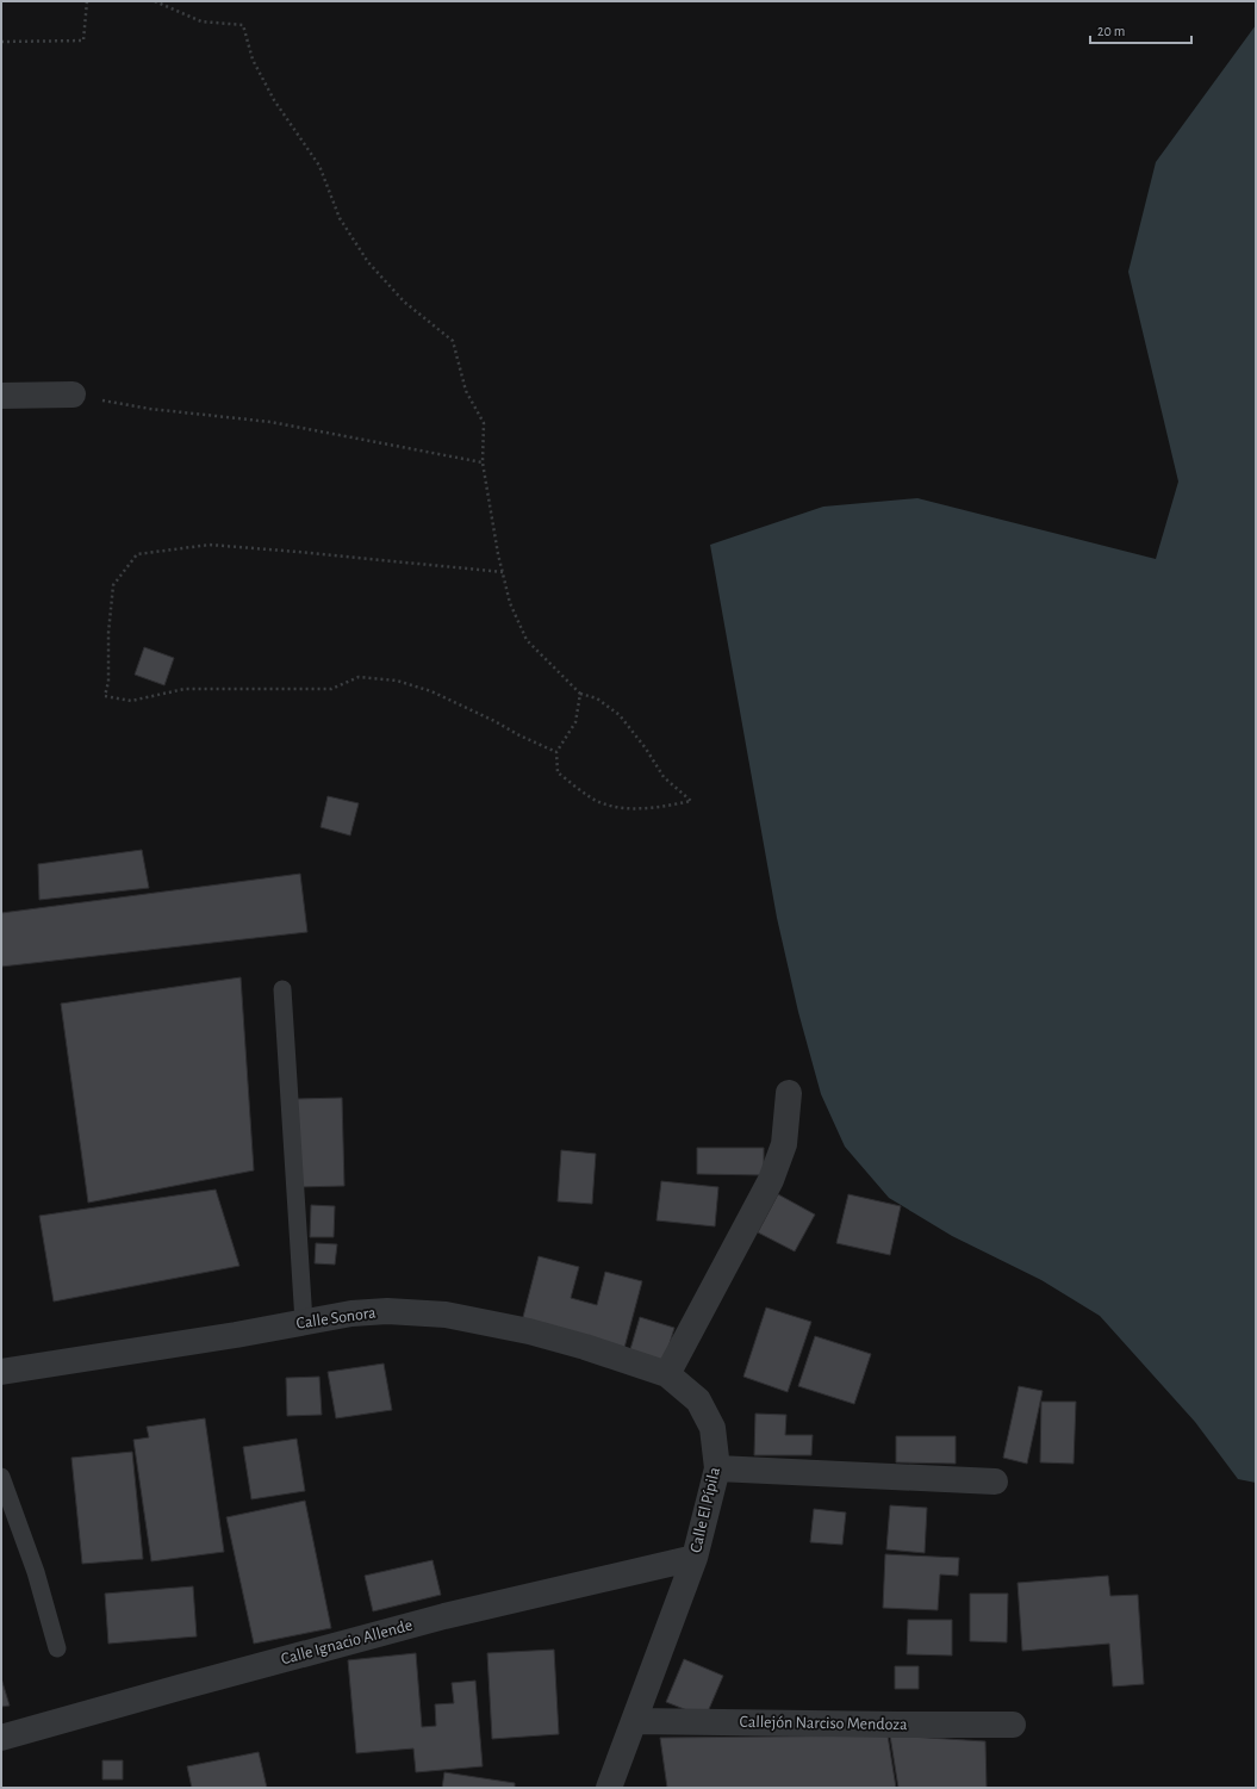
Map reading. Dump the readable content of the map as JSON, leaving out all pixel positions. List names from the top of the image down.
{
  "streets": {
    "street": [
      "Calle Sonora",
      "Calle El Pípila",
      "Calle Ignacio Allende",
      "Callejón Narciso Mendoza"
    ]
  },
  "crossings": [
    ["Calle Sonora", "Calle El Pípila"],
    ["Calle El Pípila", "Calle Ignacio Allende"],
    ["Calle El Pípila", "Callejón Narciso Mendoza"]
  ],
  "scale_bar": "20 m"
}
